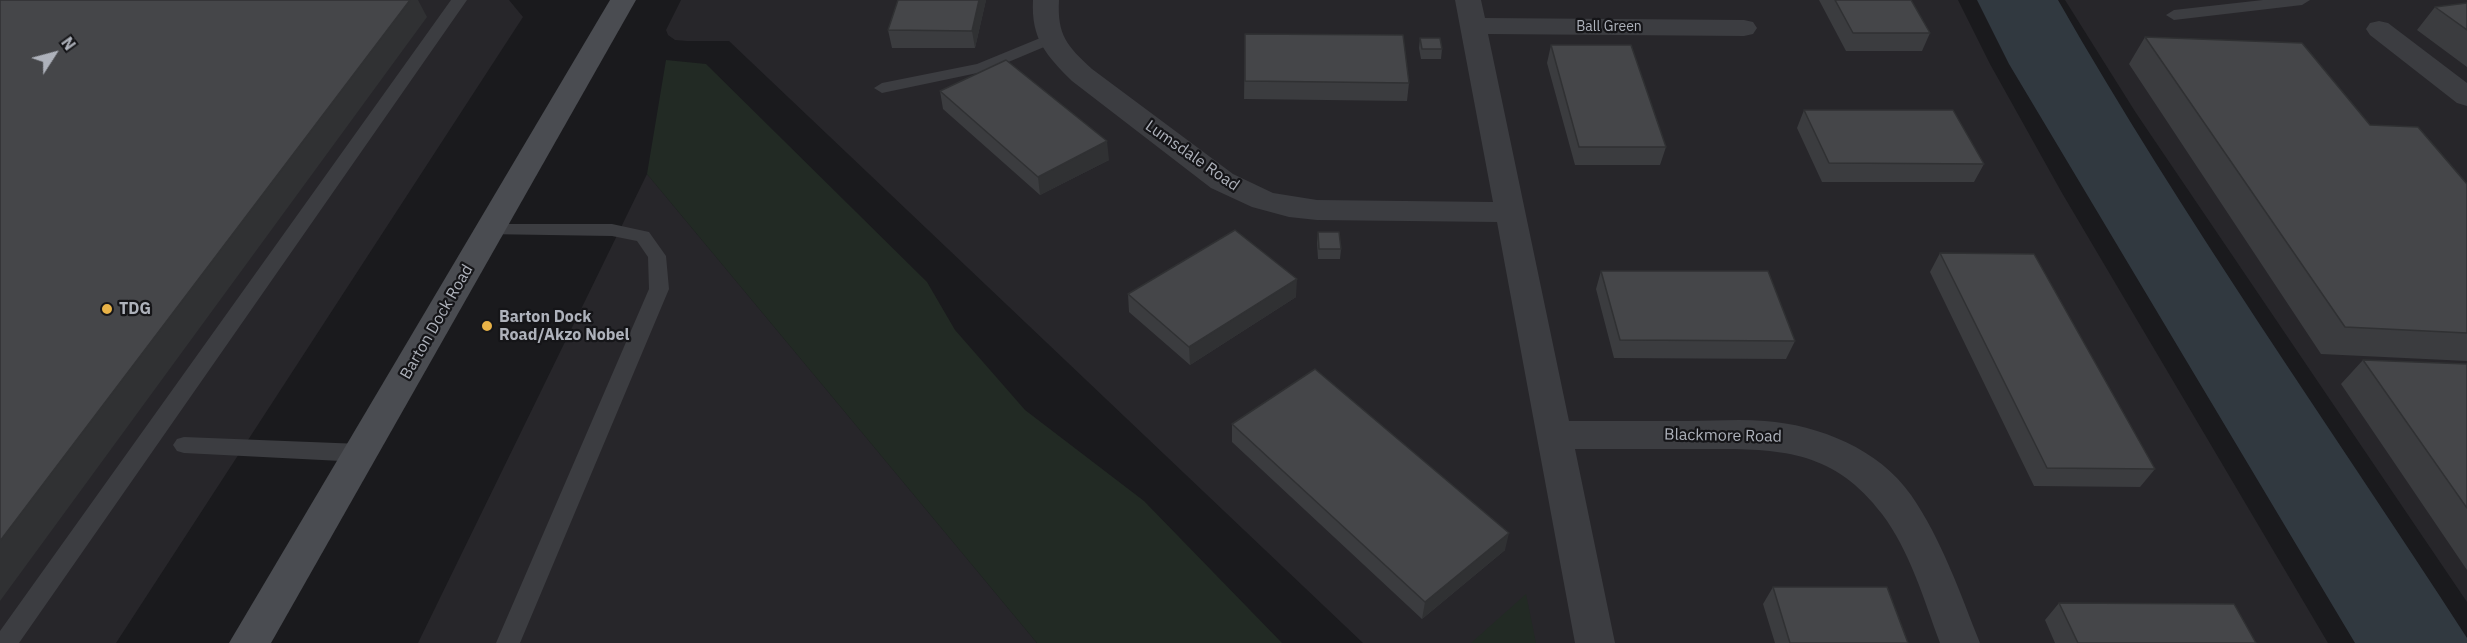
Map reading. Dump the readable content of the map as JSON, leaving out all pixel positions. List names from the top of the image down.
{
  "streets": {
    "main road": ["Barton Dock Road"],
    "street": ["Ball Green", "Lumsdale Road", "Blackmore Road"]
  },
  "places": ["TDG", "Barton Dock Road/Akzo Nobel"],
  "north": "top right"
}
